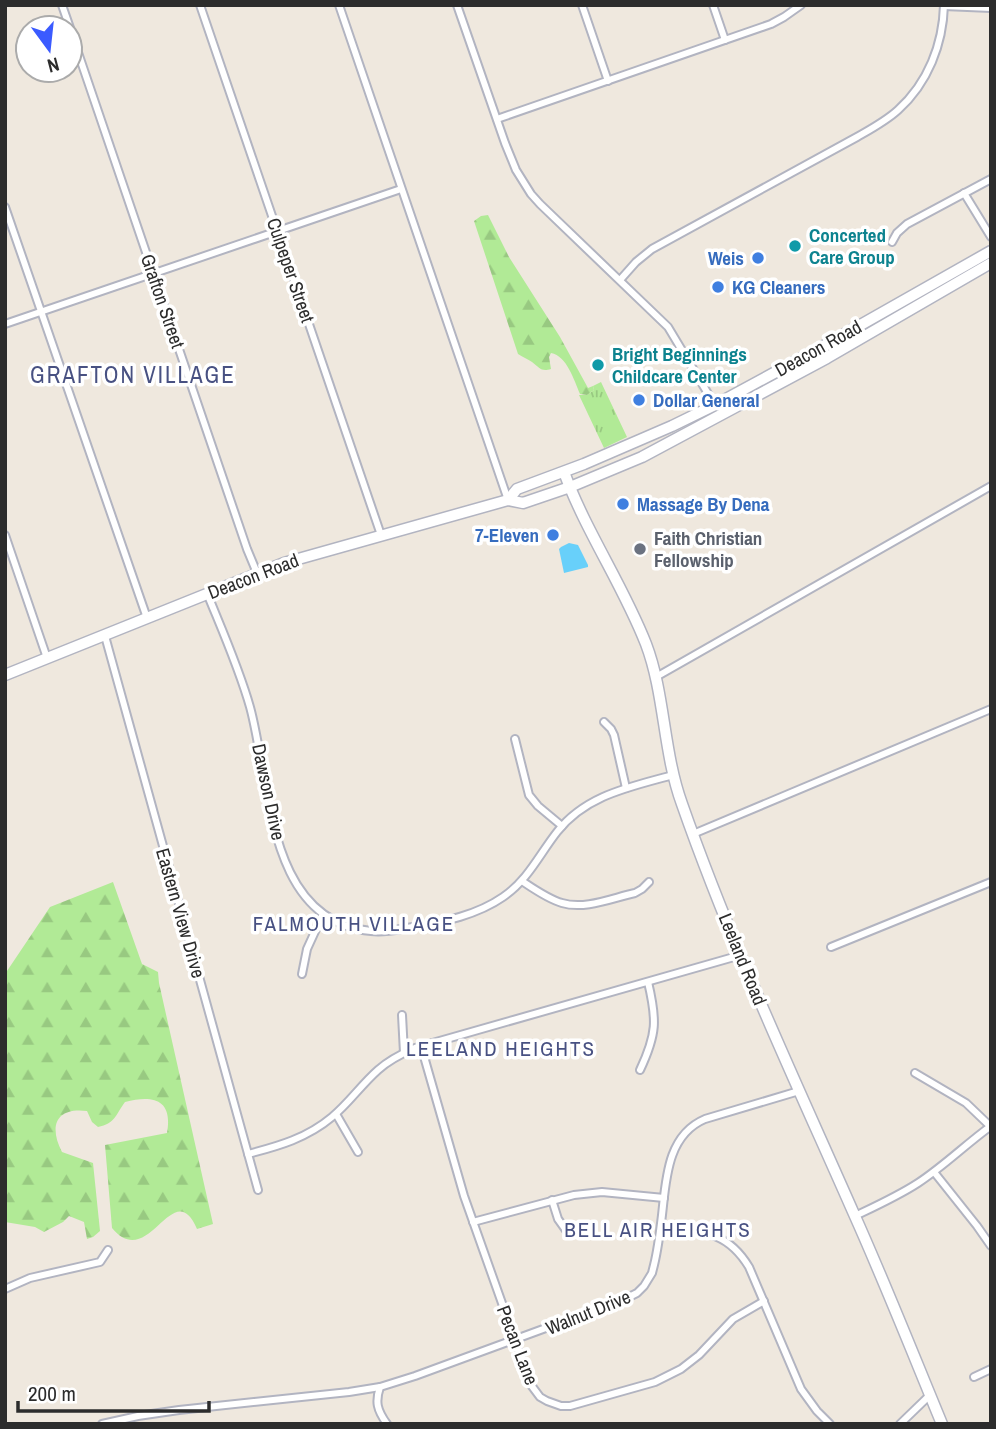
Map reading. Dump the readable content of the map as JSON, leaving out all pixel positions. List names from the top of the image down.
{
  "streets": {
    "main road": ["Deacon Road", "Leeland Road"],
    "street": [
      "Culpeper Street",
      "Grafton Street",
      "Dawson Drive",
      "Eastern View Drive",
      "Walnut Drive",
      "Pecan Lane"
    ]
  },
  "crossings": [
    ["Culpeper Street", "Deacon Road"],
    ["Grafton Street", "Deacon Road"],
    ["Deacon Road", "Dawson Drive"],
    ["Deacon Road", "Eastern View Drive"],
    ["Deacon Road", "Leeland Road"],
    ["Dawson Drive", "Leeland Road"],
    ["Leeland Road", "Walnut Drive"],
    ["Walnut Drive", "Pecan Lane"]
  ],
  "districts": [
    "GRAFTON VILLAGE",
    "FALMOUTH VILLAGE",
    "LEELAND HEIGHTS",
    "BELL AIR HEIGHTS"
  ],
  "places": [
    "Concerted Care Group",
    "Weis",
    "KG Cleaners",
    "Bright Beginnings Childcare Center",
    "Dollar General",
    "Massage By Dena",
    "7-Eleven",
    "Faith Christian Fellowship"
  ],
  "scale_bar": "200 m",
  "north": "bottom"
}
